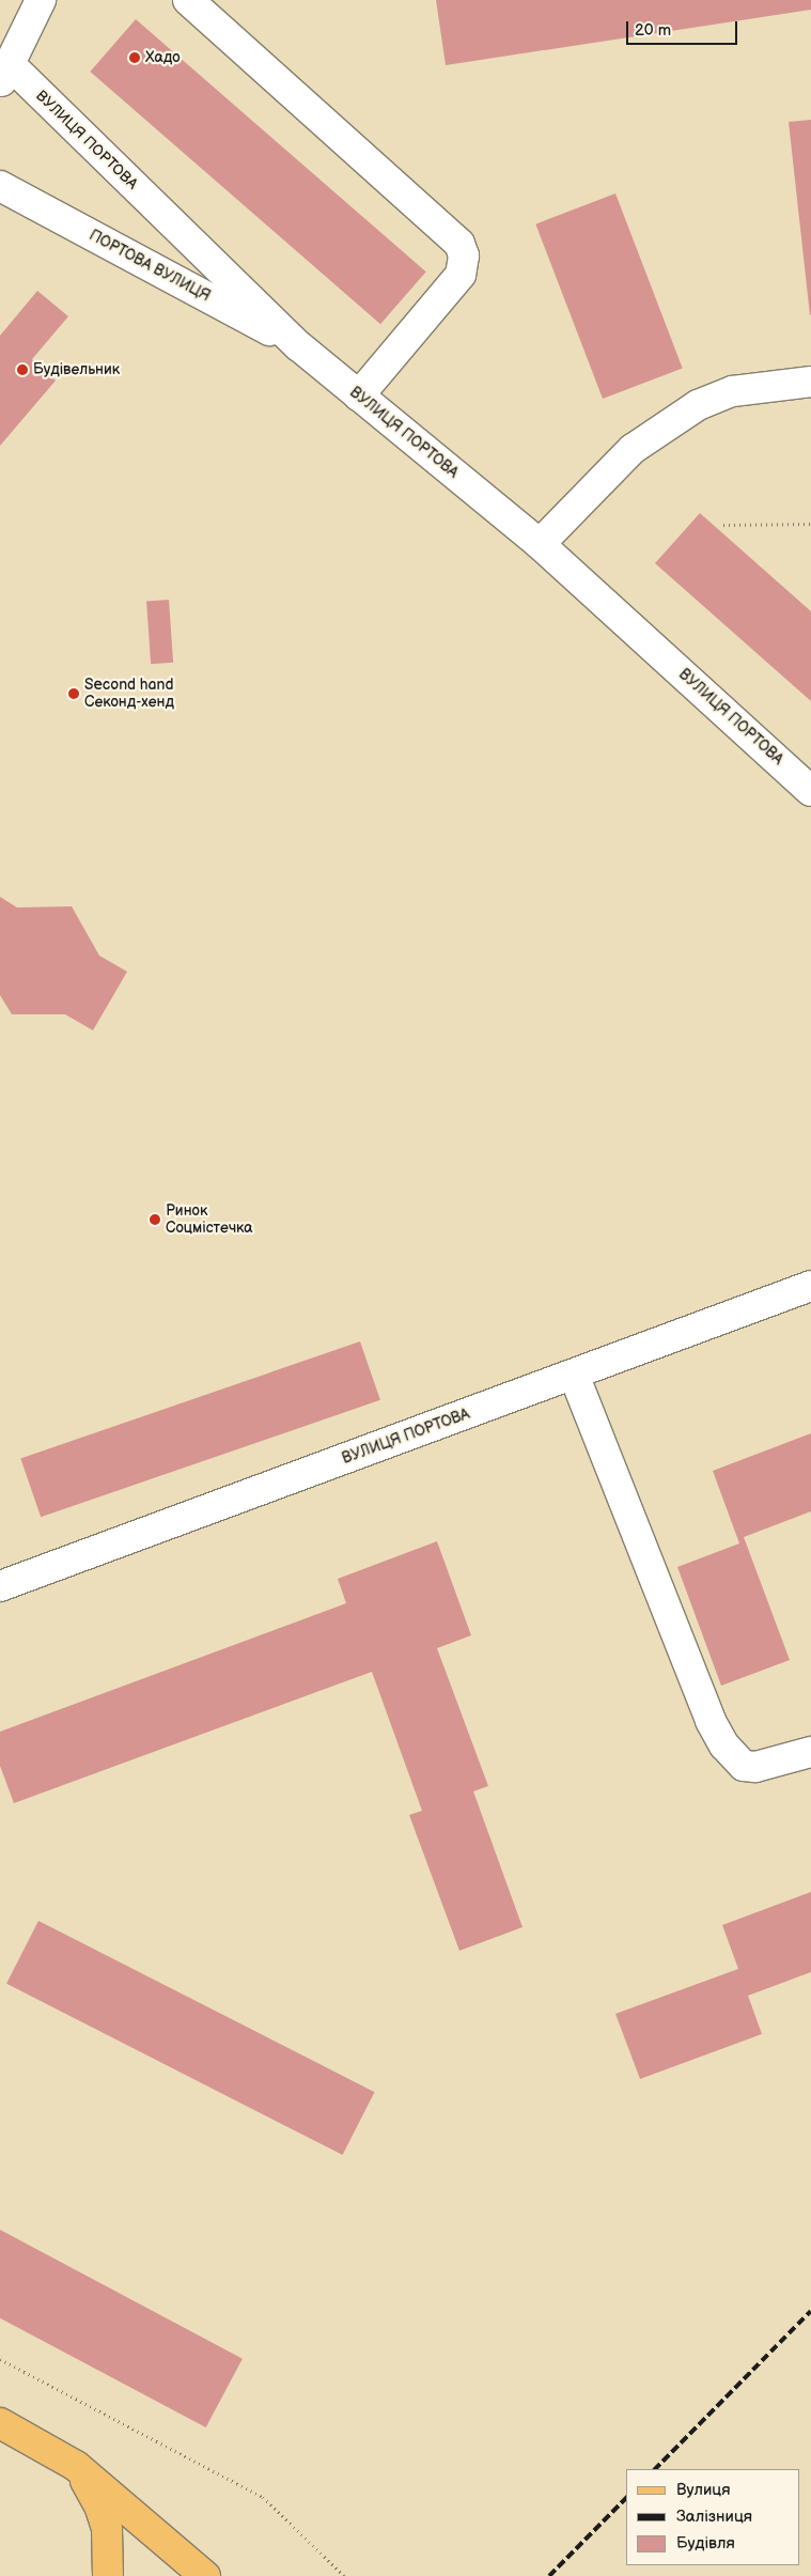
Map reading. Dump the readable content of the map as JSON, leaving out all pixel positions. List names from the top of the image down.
{
  "streets": {
    "street": ["ВУЛИЦЯ ПОРТОВА", "ПОРТОВА ВУЛИЦЯ"]
  },
  "crossings": [
    ["ВУЛИЦЯ ПОРТОВА", "ПОРТОВА ВУЛИЦЯ"]
  ],
  "places": [
    "Хадо",
    "Будівельник",
    "Second hand Секонд-хенд",
    "Ринок Соцмістечка"
  ],
  "legend": ["Вулиця", "Залізниця", "Будівля"],
  "scale_bar": "20 m"
}
